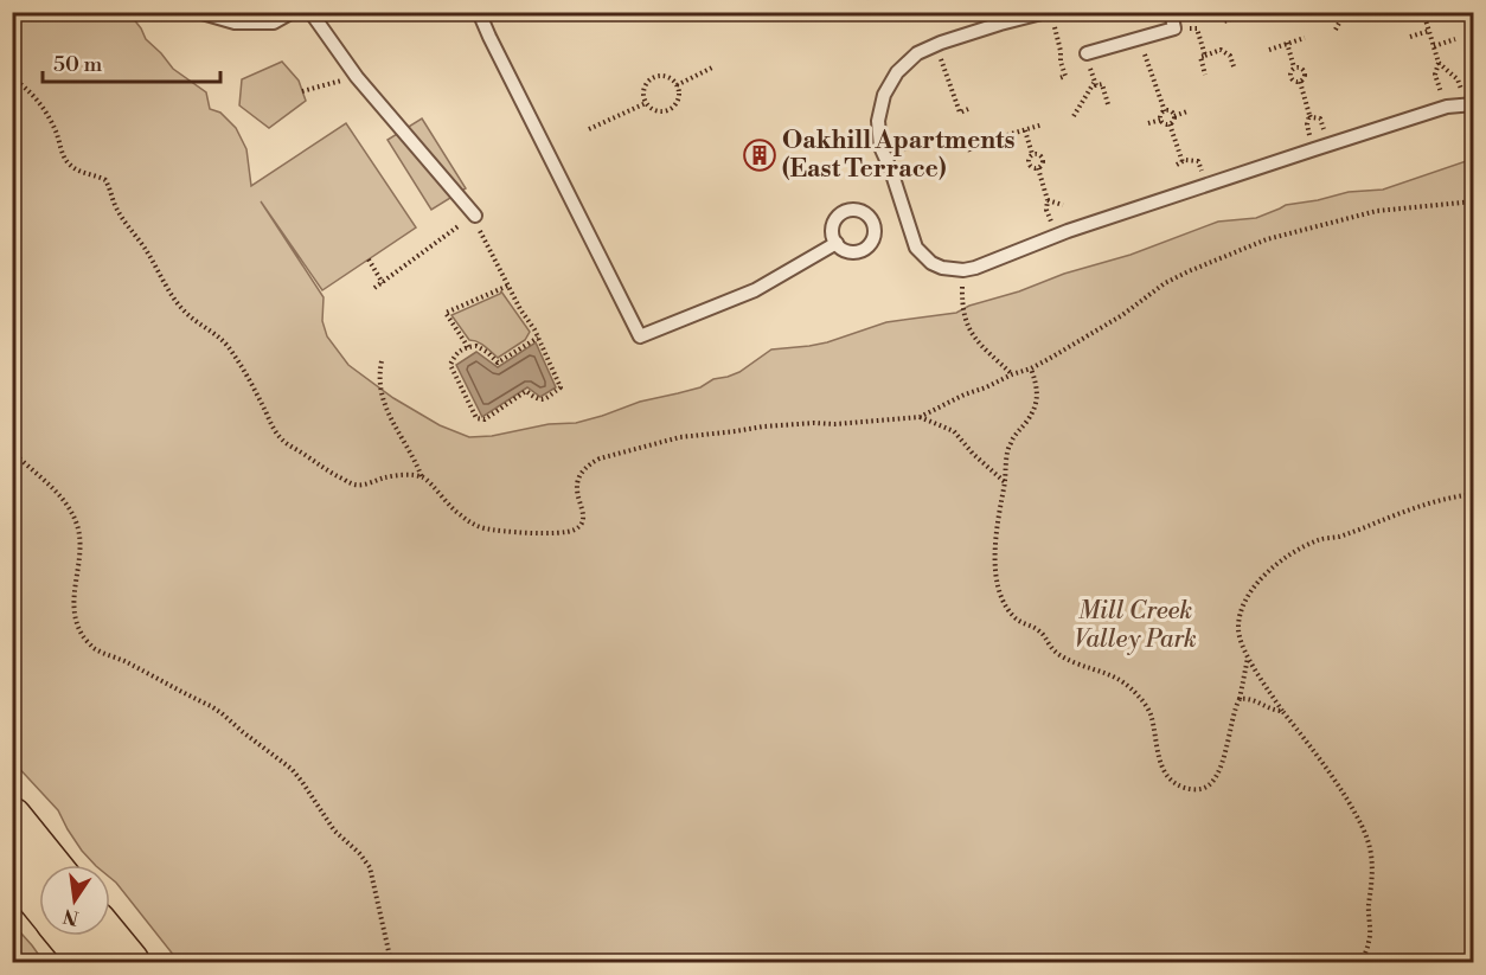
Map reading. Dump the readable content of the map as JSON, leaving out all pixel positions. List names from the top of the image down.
{
  "parks": ["Mill Creek Valley Park"],
  "places": {
    "building": ["Oakhill Apartments (East Terrace)"]
  },
  "scale_bar": "50 m",
  "north": "bottom"
}
